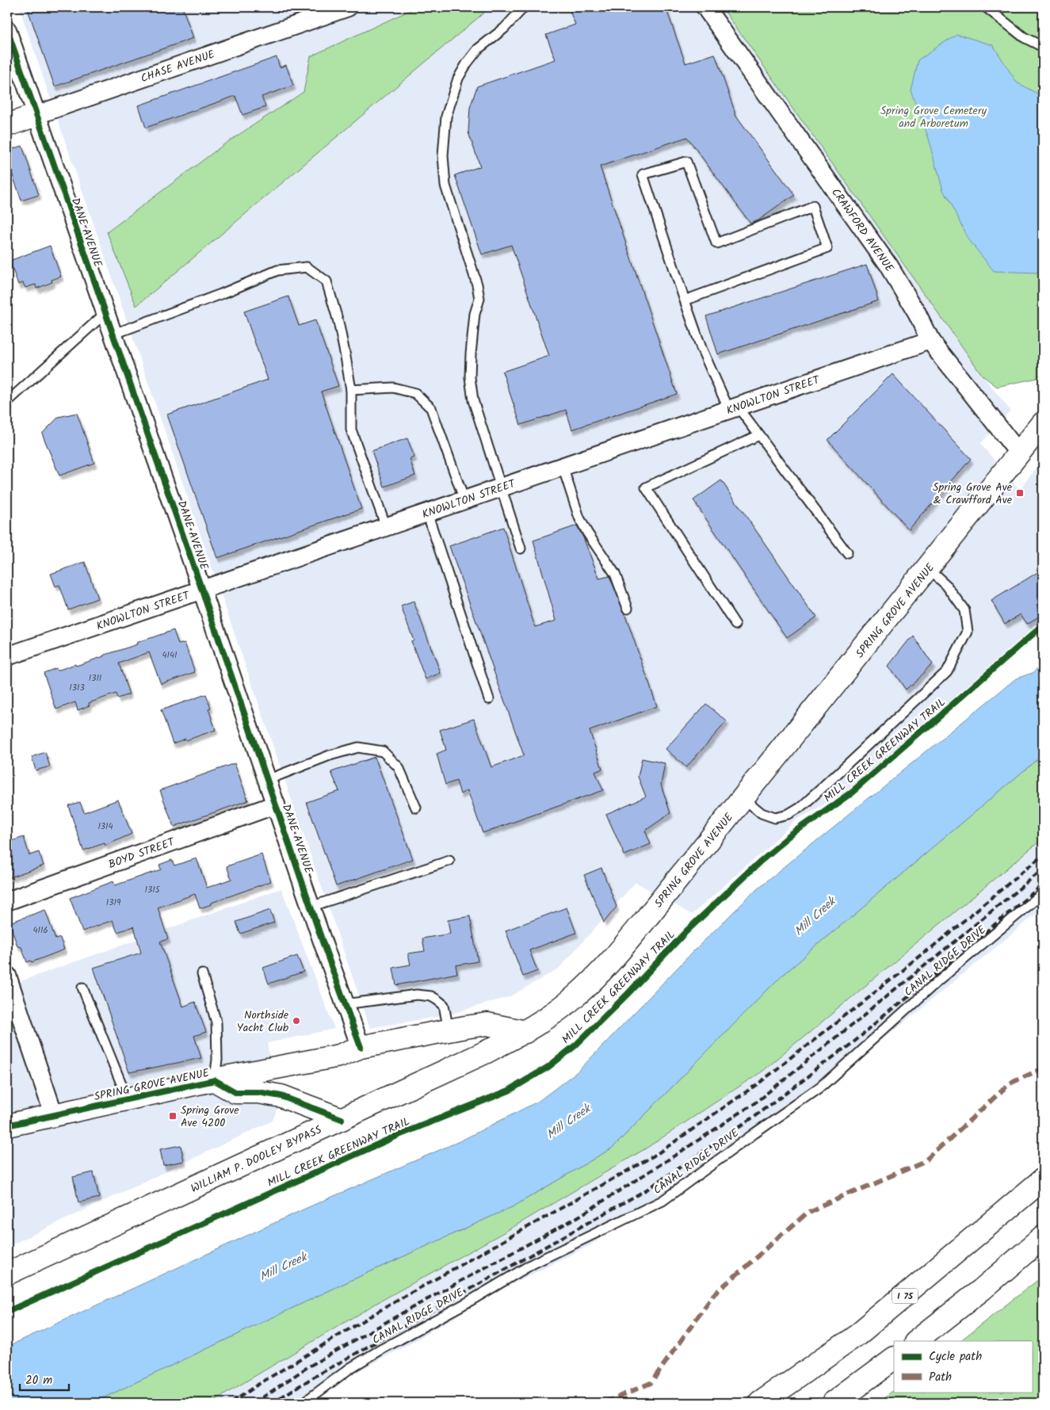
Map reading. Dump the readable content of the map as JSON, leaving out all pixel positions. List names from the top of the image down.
{
  "streets": {
    "main road": [
      "CHASE AVENUE",
      "SPRING GROVE AVENUE",
      "WILLIAM P. DOOLEY BYPASS",
      "I 75"
    ],
    "street": [
      "CRAWFORD AVENUE",
      "DANE AVENUE",
      "KNOWLTON STREET",
      "BOYD STREET"
    ],
    "lane": ["CANAL RIDGE DRIVE"],
    "cycle path": ["MILL CREEK GREENWAY TRAIL"]
  },
  "crossings": [
    ["CHASE AVENUE", "DANE AVENUE"],
    ["CRAWFORD AVENUE", "KNOWLTON STREET"],
    ["CRAWFORD AVENUE", "SPRING GROVE AVENUE"],
    ["DANE AVENUE", "KNOWLTON STREET"],
    ["DANE AVENUE", "SPRING GROVE AVENUE"],
    ["DANE AVENUE", "BOYD STREET"],
    ["SPRING GROVE AVENUE", "WILLIAM P. DOOLEY BYPASS"]
  ],
  "water": ["Mill Creek"],
  "parks": ["Spring Grove Cemetery and Arboretum"],
  "places": {
    "transit": ["Spring Grove Ave & Crawfford Ave", "Spring Grove Ave 4200"],
    "other": ["Northside Yacht Club"]
  },
  "house_numbers": [
    "4141",
    "1311",
    "1313",
    "1314",
    "1315",
    "1319",
    "4116"
  ],
  "legend": ["Cycle path", "Path"],
  "scale_bar": "20 m"
}
